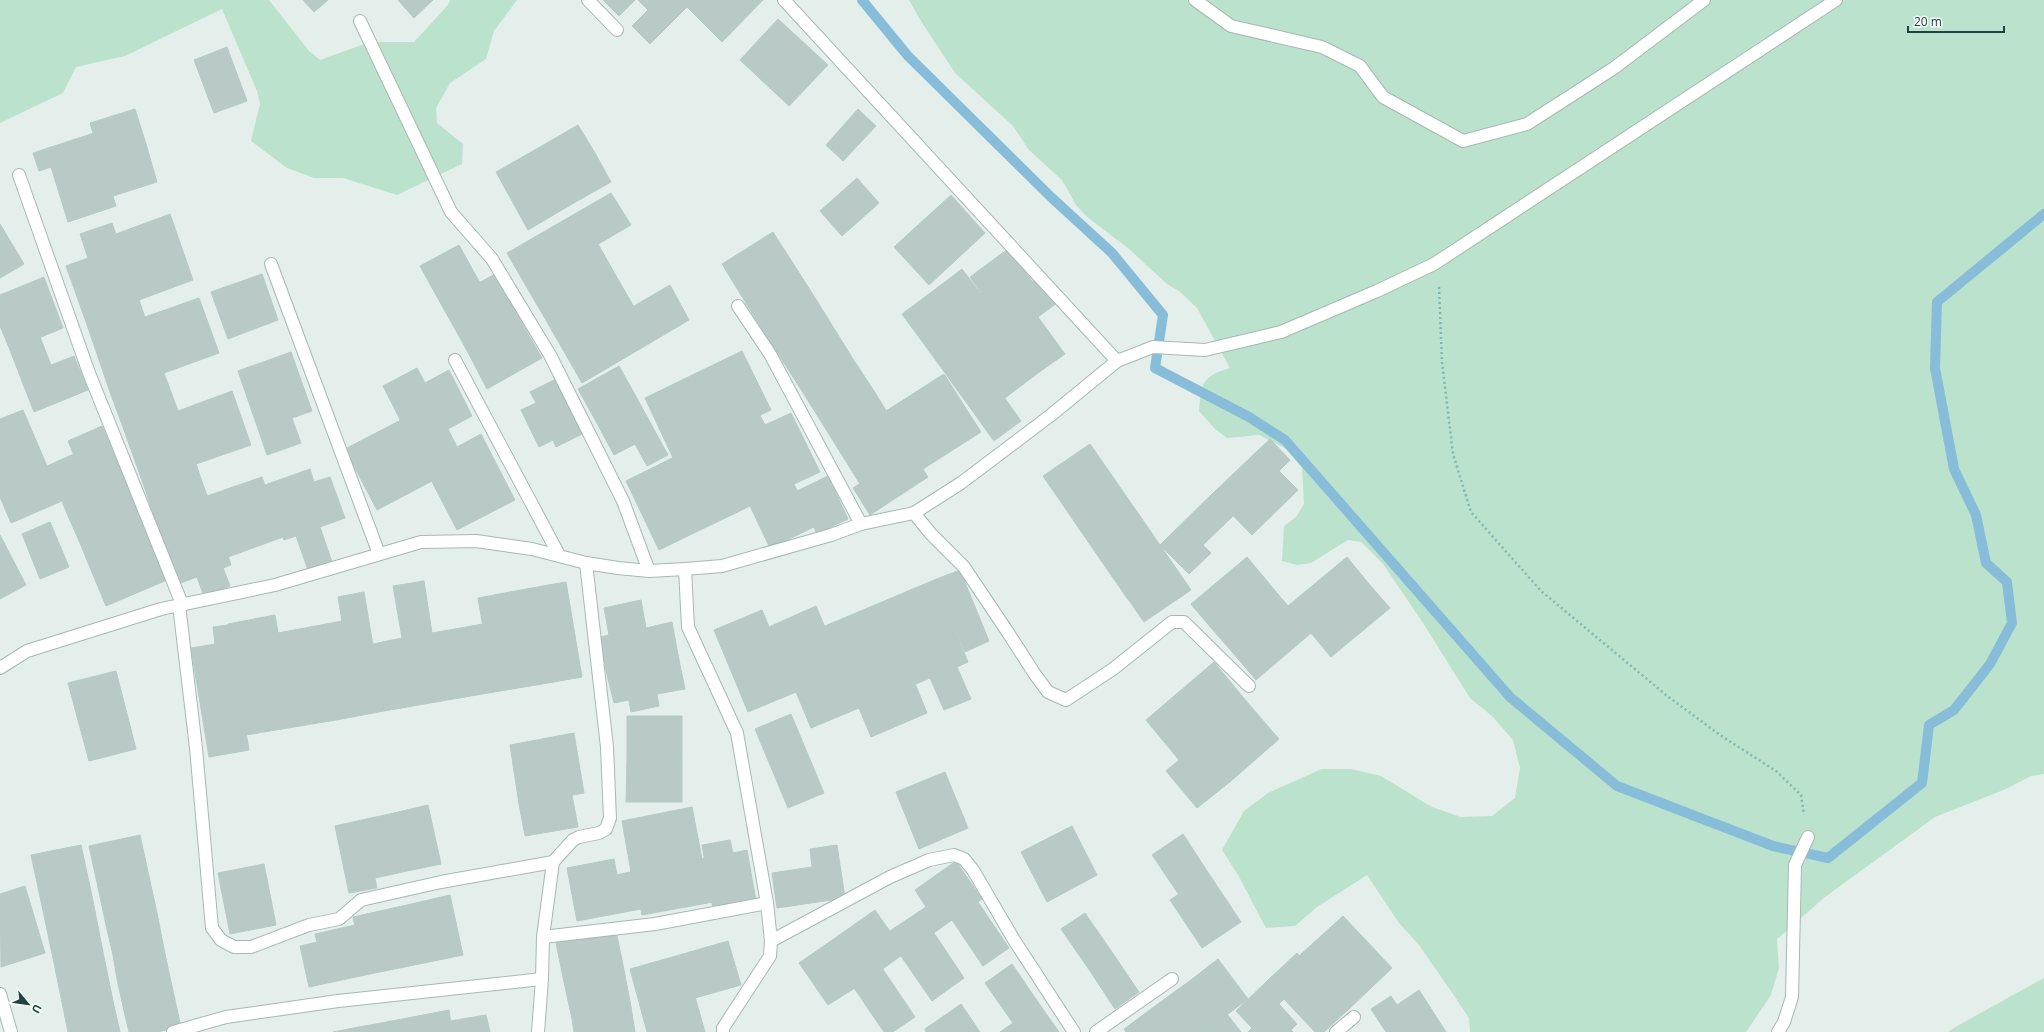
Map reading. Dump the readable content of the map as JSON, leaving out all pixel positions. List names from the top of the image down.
{
  "scale_bar": "20 m",
  "north": "bottom right"
}
